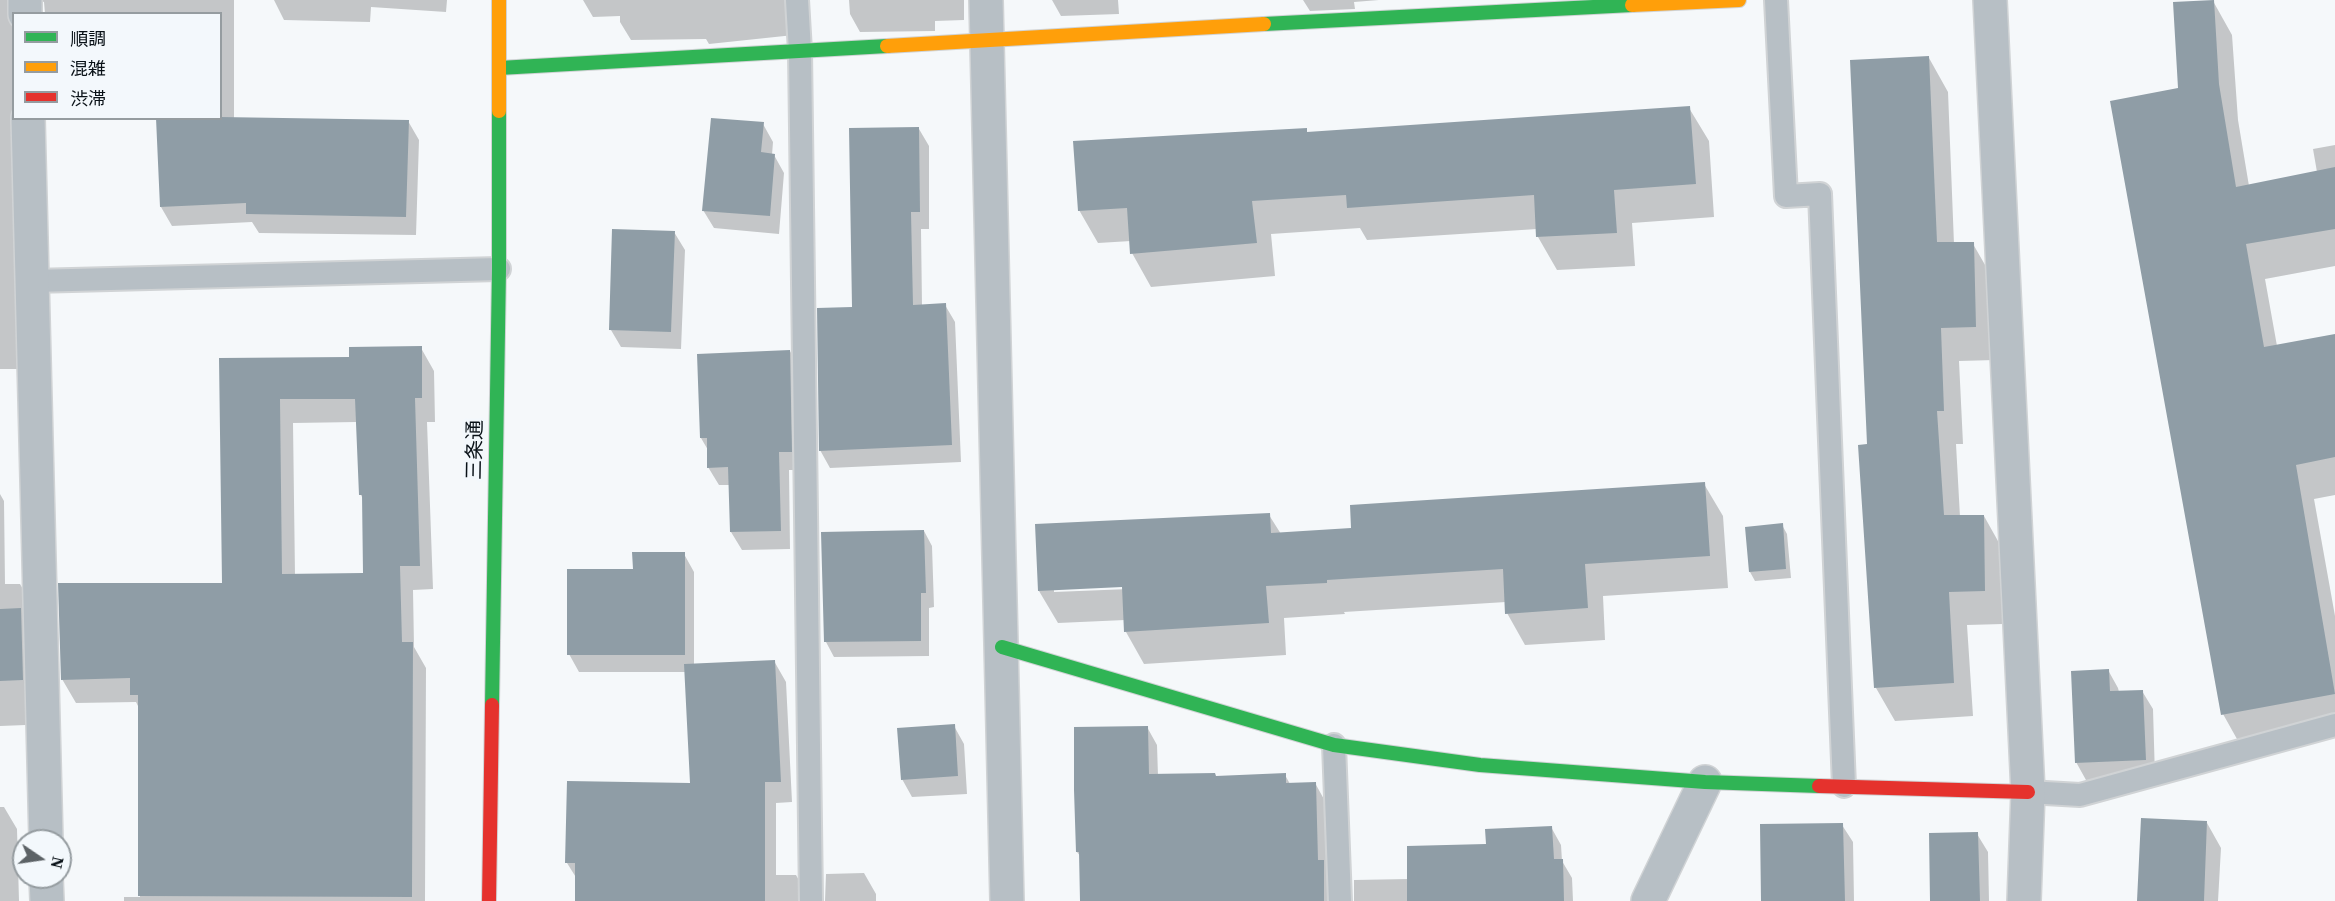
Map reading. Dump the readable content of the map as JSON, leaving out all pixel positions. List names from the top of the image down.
{
  "streets": {
    "street": ["三条通"]
  },
  "legend": ["順調", "混雑", "渋滞"],
  "north": "right"
}
